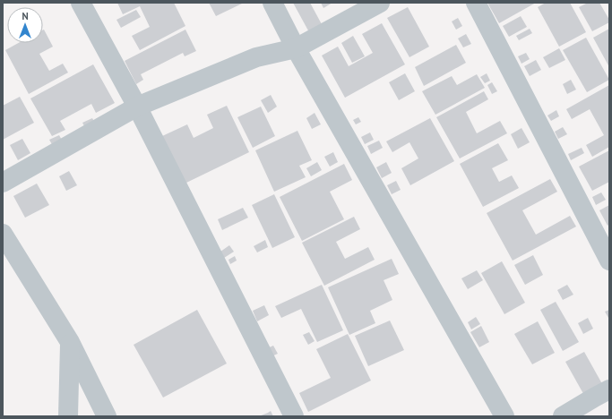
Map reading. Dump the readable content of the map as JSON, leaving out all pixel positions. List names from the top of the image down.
{
  "north": "top"
}
